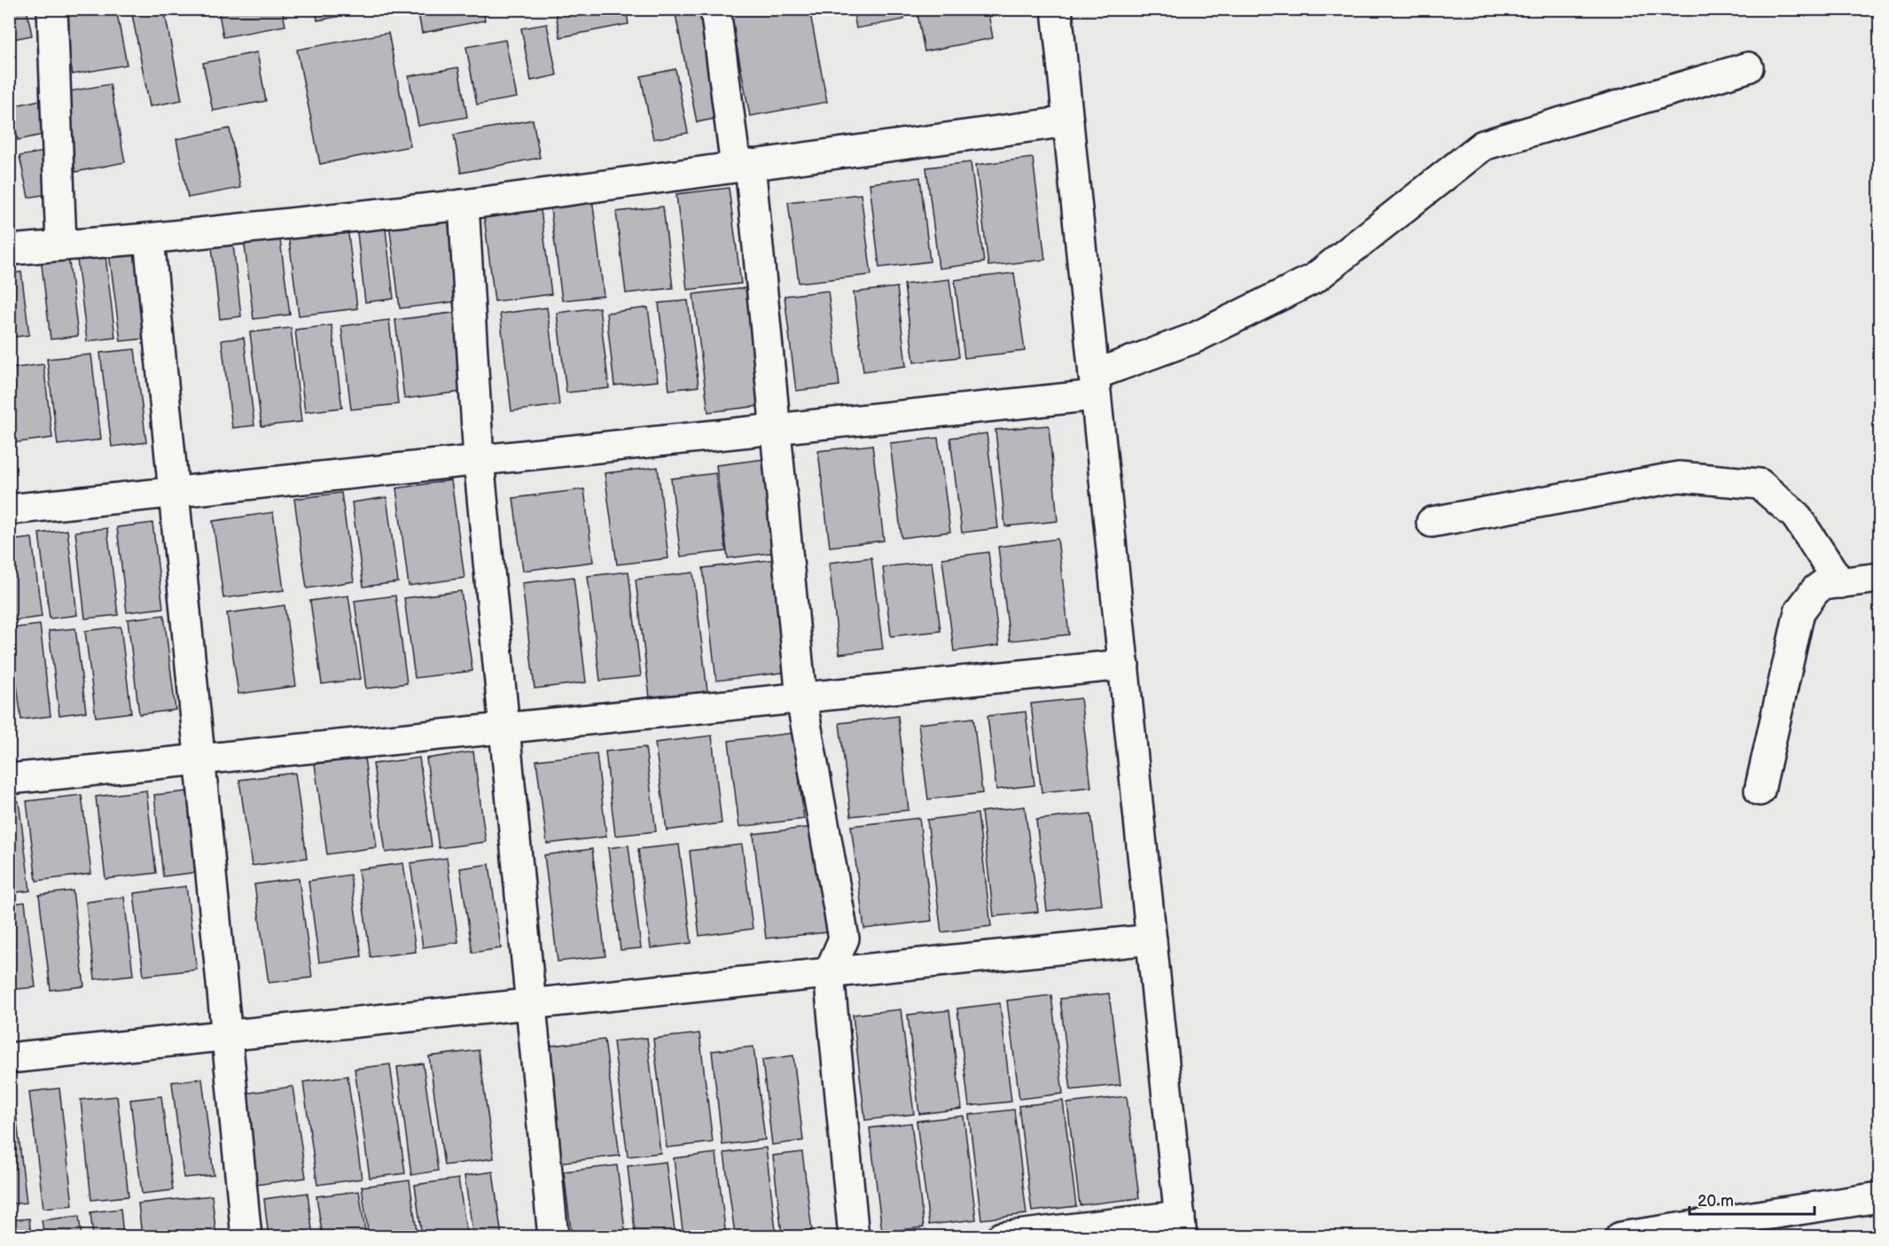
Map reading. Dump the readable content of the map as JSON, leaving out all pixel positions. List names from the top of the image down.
{
  "scale_bar": "20 m"
}
